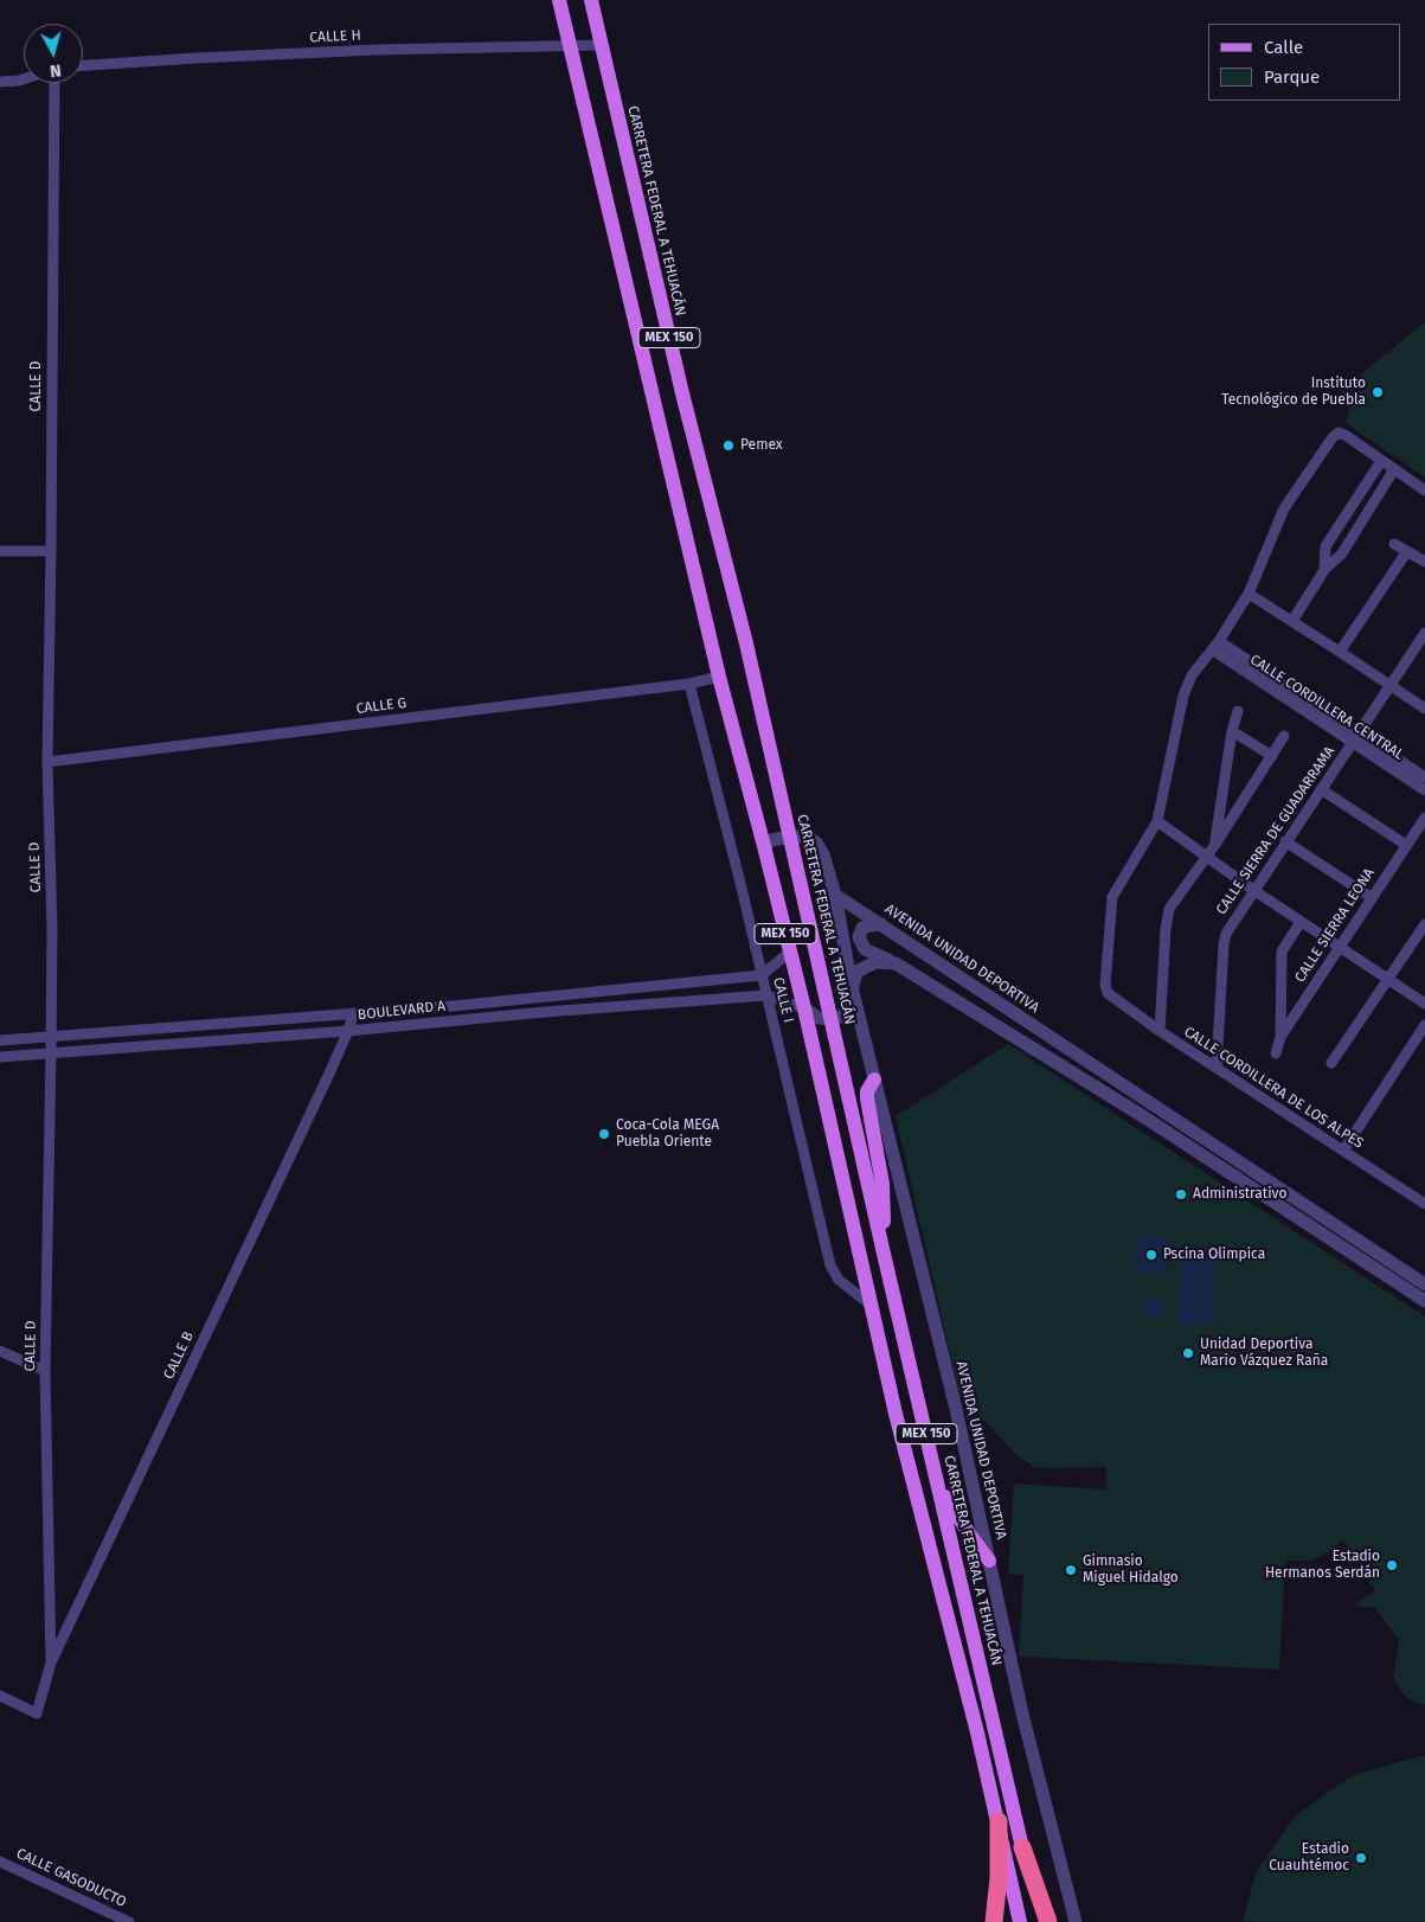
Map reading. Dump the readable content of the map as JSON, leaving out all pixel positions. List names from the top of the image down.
{
  "streets": {
    "main road": ["CARRETERA FEDERAL A TEHUACÁN", "MEX 150"],
    "street": [
      "CALLE H",
      "CALLE D",
      "CALLE G",
      "CALLE CORDILLERA CENTRAL",
      "CALLE SIERRA DE GUADARRAMA",
      "CALLE SIERRA LEONA",
      "AVENIDA UNIDAD DEPORTIVA",
      "CALLE I",
      "BOULEVARD A",
      "CALLE CORDILLERA DE LOS ALPES",
      "CALLE B",
      "CALLE GASODUCTO"
    ]
  },
  "crossings": [
    ["CALLE H", "CARRETERA FEDERAL A TEHUACÁN"],
    ["CALLE H", "MEX 150"],
    ["CARRETERA FEDERAL A TEHUACÁN", "MEX 150"],
    ["CARRETERA FEDERAL A TEHUACÁN", "AVENIDA UNIDAD DEPORTIVA"],
    ["MEX 150", "CALLE G"],
    ["MEX 150", "CALLE I"],
    ["MEX 150", "BOULEVARD A"],
    ["CALLE D", "CALLE G"],
    ["CALLE D", "BOULEVARD A"],
    ["CALLE D", "CALLE B"],
    ["CALLE G", "CALLE I"],
    ["CALLE CORDILLERA CENTRAL", "CALLE SIERRA DE GUADARRAMA"],
    ["CALLE SIERRA DE GUADARRAMA", "CALLE CORDILLERA DE LOS ALPES"],
    ["CALLE I", "BOULEVARD A"],
    ["BOULEVARD A", "CALLE B"]
  ],
  "places": [
    "Instituto Tecnológico de Puebla",
    "Pemex",
    "Coca-Cola MEGA Puebla Oriente",
    "Administrativo",
    "Pscina Olimpica",
    "Unidad Deportiva Mario Vázquez Raña",
    "Estadio Hermanos Serdán",
    "Gimnasio Miguel Hidalgo",
    "Estadio Cuauhtémoc"
  ],
  "legend": ["Calle", "Parque"],
  "north": "bottom"
}
